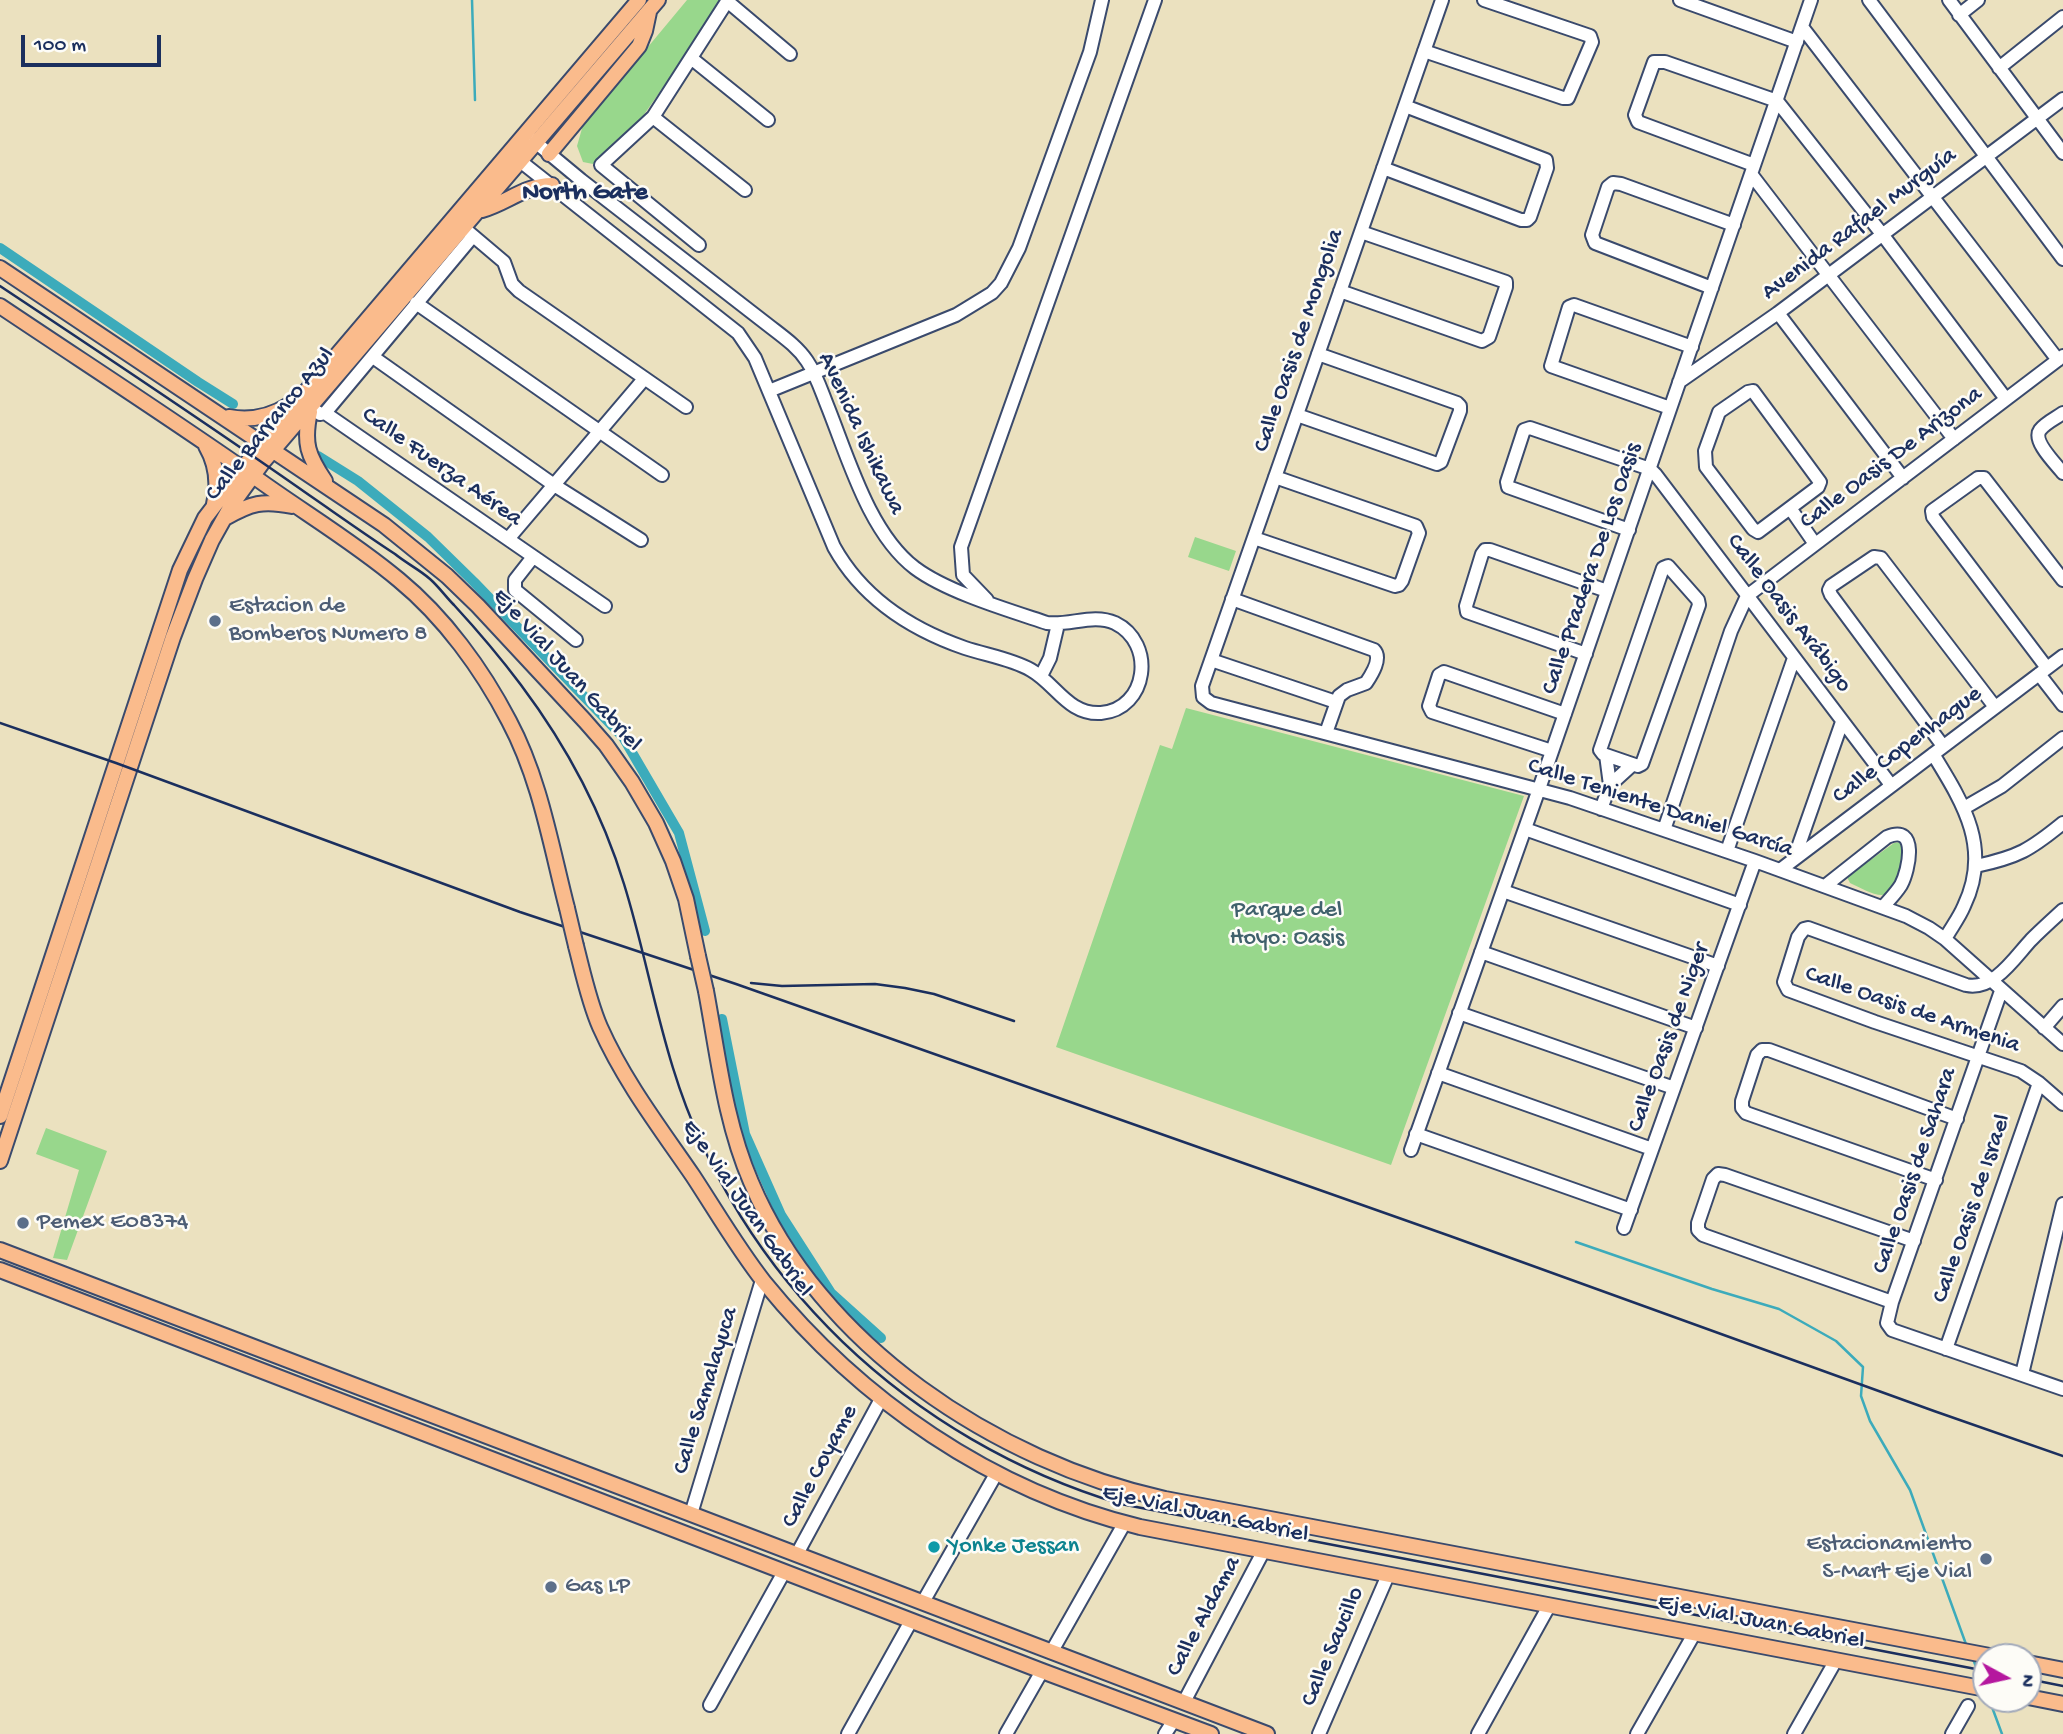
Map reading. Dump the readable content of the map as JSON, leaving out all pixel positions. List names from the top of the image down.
{
  "streets": {
    "main road": ["Calle Barranco Azul", "Eje Vial Juan Gabriel"],
    "street": [
      "Avenida Rafael Murguía",
      "Calle Oasis de Mongolia",
      "Avenida Ishikawa",
      "Calle Oasis De Arizona",
      "Calle Fuerza Aérea",
      "Calle Pradera De Los Oasis",
      "Calle Oasis Arábigo",
      "Calle Copenhague",
      "Calle Teniente Daniel García",
      "Calle Oasis de Armenia",
      "Calle Oasis de Niger",
      "Calle Oasis de Sahara",
      "Calle Oasis de Israel",
      "Calle Samalayuca",
      "Calle Coyame",
      "Calle Aldama",
      "Calle Saucillo"
    ]
  },
  "crossings": [
    ["Avenida Rafael Murguía", "Calle Pradera De Los Oasis"],
    ["Calle Oasis de Mongolia", "Calle Teniente Daniel García"],
    ["Calle Barranco Azul", "Avenida Ishikawa"],
    ["Calle Barranco Azul", "Calle Fuerza Aérea"],
    ["Calle Barranco Azul", "Eje Vial Juan Gabriel"],
    ["Calle Oasis De Arizona", "Calle Oasis Arábigo"],
    ["Calle Pradera De Los Oasis", "Calle Oasis Arábigo"],
    ["Calle Pradera De Los Oasis", "Calle Teniente Daniel García"],
    ["Calle Oasis Arábigo", "Calle Copenhague"],
    ["Eje Vial Juan Gabriel", "Calle Samalayuca"],
    ["Eje Vial Juan Gabriel", "Calle Coyame"],
    ["Eje Vial Juan Gabriel", "Calle Aldama"],
    ["Eje Vial Juan Gabriel", "Calle Saucillo"],
    ["Calle Copenhague", "Calle Teniente Daniel García"],
    ["Calle Teniente Daniel García", "Calle Oasis de Armenia"],
    ["Calle Teniente Daniel García", "Calle Oasis de Niger"],
    ["Calle Teniente Daniel García", "Calle Oasis de Sahara"],
    ["Calle Oasis de Armenia", "Calle Oasis de Sahara"],
    ["Calle Oasis de Armenia", "Calle Oasis de Israel"],
    ["Calle Oasis de Sahara", "Calle Oasis de Israel"]
  ],
  "districts": ["North Gate"],
  "parks": ["Parque del Hoyo: Oasis"],
  "places": [
    "Estacion de Bomberos Numero 8",
    "Pemex E08374",
    "Yonke Jessan",
    "Estacionamiento S-Mart Eje Vial",
    "Gas LP"
  ],
  "scale_bar": "100 m",
  "north": "right"
}
